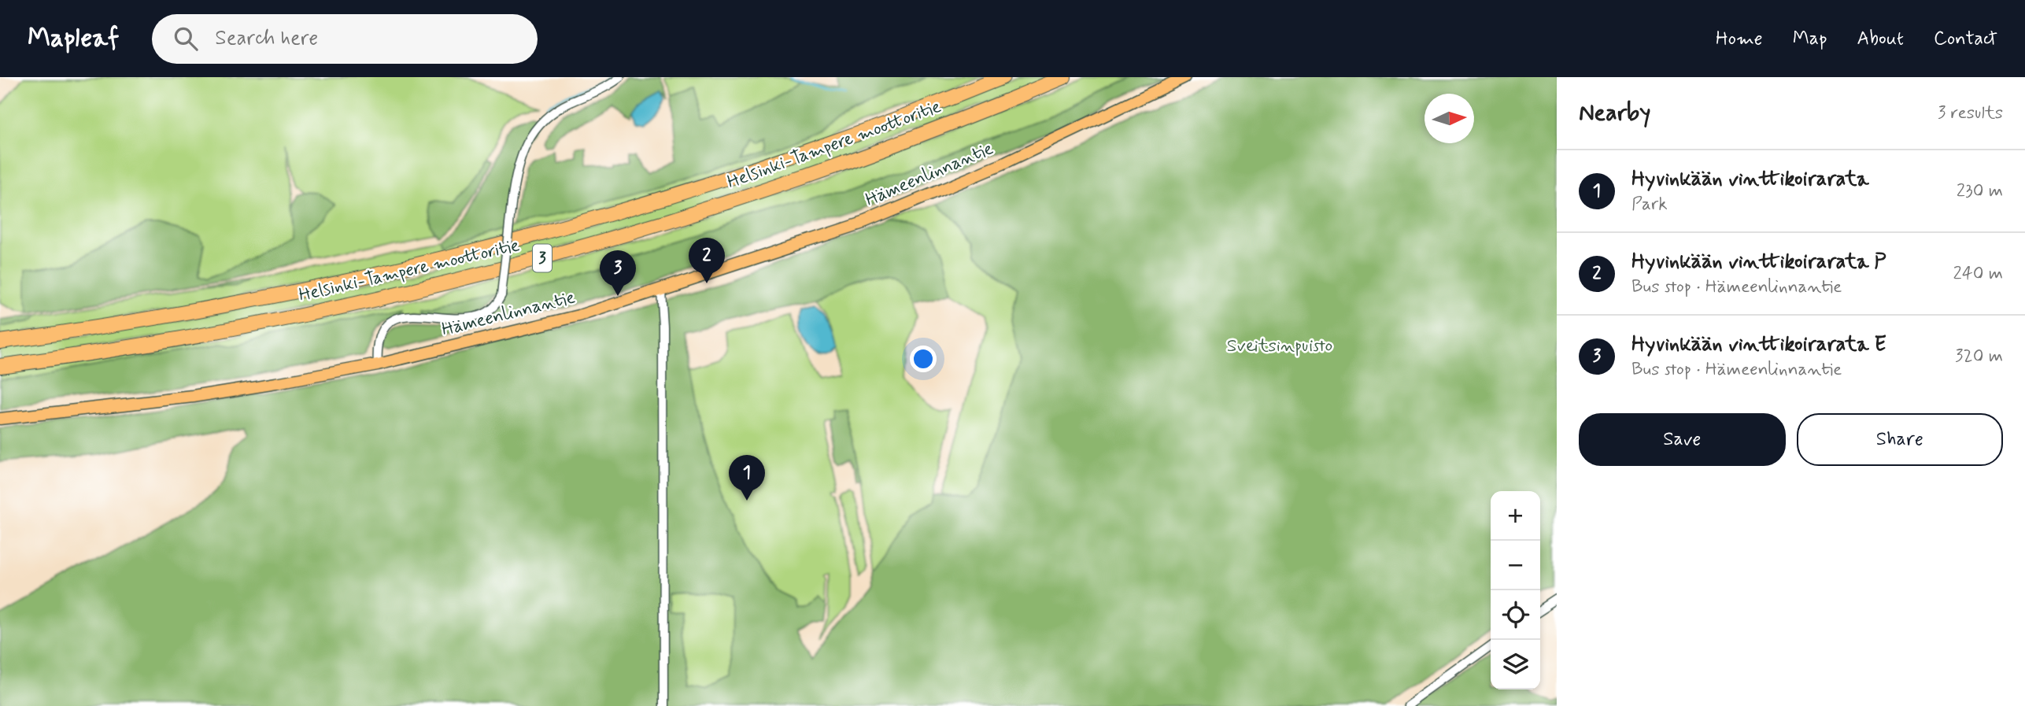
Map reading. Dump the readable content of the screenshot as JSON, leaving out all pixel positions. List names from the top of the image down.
{
  "streets": {
    "highway": ["Helsinki-Tampere moottoritie", "3"],
    "main road": ["Hämeenlinnantie"]
  },
  "parks": ["Sveitsinpuisto"],
  "north": "right",
  "page": {
    "header": "Mapleaf",
    "search": "Search here",
    "nav": [
      "Home",
      "Map",
      "About",
      "Contact"
    ],
    "heading": ["Nearby", "3 results"],
    "list": [
      {
        "mark": "1",
        "name": "Hyvinkään vinttikoirarata",
        "note": "Park",
        "value": "230 m"
      },
      {
        "mark": "2",
        "name": "Hyvinkään vinttikoirarata P",
        "note": "Bus stop · Hämeenlinnantie",
        "value": "240 m"
      },
      {
        "mark": "3",
        "name": "Hyvinkään vinttikoirarata E",
        "note": "Bus stop · Hämeenlinnantie",
        "value": "320 m"
      }
    ],
    "pins": ["2", "3", "1"],
    "buttons": ["Save", "Share"],
    "map_buttons": ["+", "−"]
  }
}
